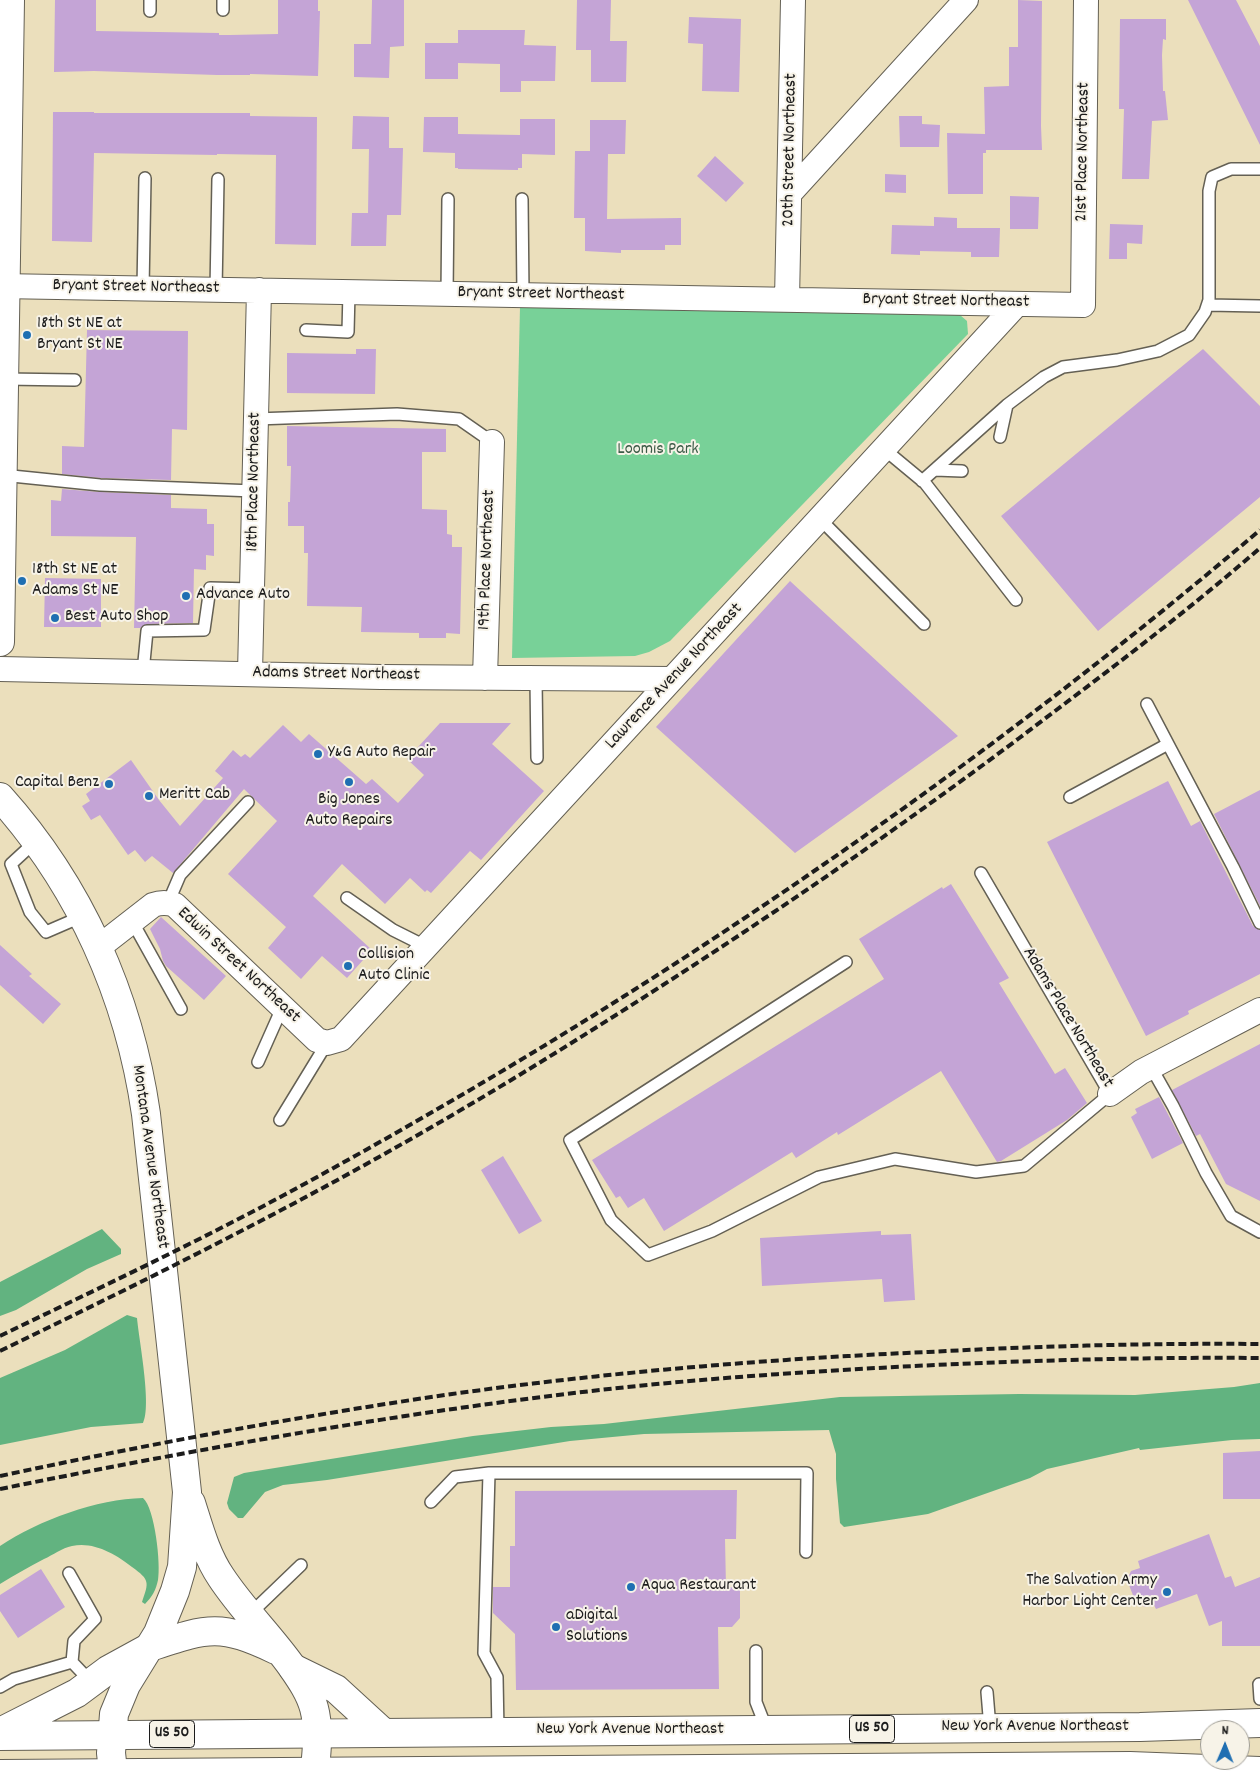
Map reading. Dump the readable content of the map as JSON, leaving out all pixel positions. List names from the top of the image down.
{
  "streets": {
    "main road": ["Montana Avenue Northeast", "New York Avenue Northeast", "US 50"],
    "street": [
      "20th Street Northeast",
      "21st Place Northeast",
      "Bryant Street Northeast",
      "18th Place Northeast",
      "19th Place Northeast",
      "Adams Street Northeast",
      "Lawrence Avenue Northeast",
      "Edwin Street Northeast",
      "Adams Place Northeast"
    ]
  },
  "crossings": [
    ["20th Street Northeast", "Bryant Street Northeast"],
    ["21st Place Northeast", "Bryant Street Northeast"],
    ["Bryant Street Northeast", "18th Place Northeast"],
    ["Bryant Street Northeast", "Lawrence Avenue Northeast"],
    ["18th Place Northeast", "Adams Street Northeast"],
    ["19th Place Northeast", "Adams Street Northeast"],
    ["Adams Street Northeast", "Lawrence Avenue Northeast"],
    ["Lawrence Avenue Northeast", "Edwin Street Northeast"],
    ["Edwin Street Northeast", "Montana Avenue Northeast"],
    ["Montana Avenue Northeast", "New York Avenue Northeast"],
    ["Montana Avenue Northeast", "US 50"]
  ],
  "parks": ["Loomis Park"],
  "places": [
    "18th St NE at Bryant St NE",
    "18th St NE at Adams St NE",
    "Advance Auto",
    "Best Auto Shop",
    "Y&G Auto Repair",
    "Big Jones Auto Repairs",
    "Capital Benz",
    "Meritt Cab",
    "Collision Auto Clinic",
    "Aqua Restaurant",
    "The Salvation Army Harbor Light Center",
    "aDigital Solutions"
  ],
  "north": "top"
}
